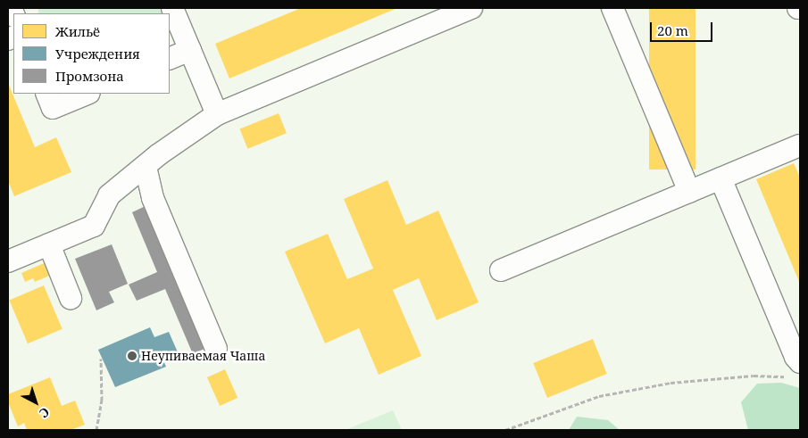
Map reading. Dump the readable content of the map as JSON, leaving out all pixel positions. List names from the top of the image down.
{
  "places": ["Неупиваемая Чаша"],
  "legend": ["Жильё", "Учреждения", "Промзона"],
  "scale_bar": "20 m",
  "north": "bottom right"
}
